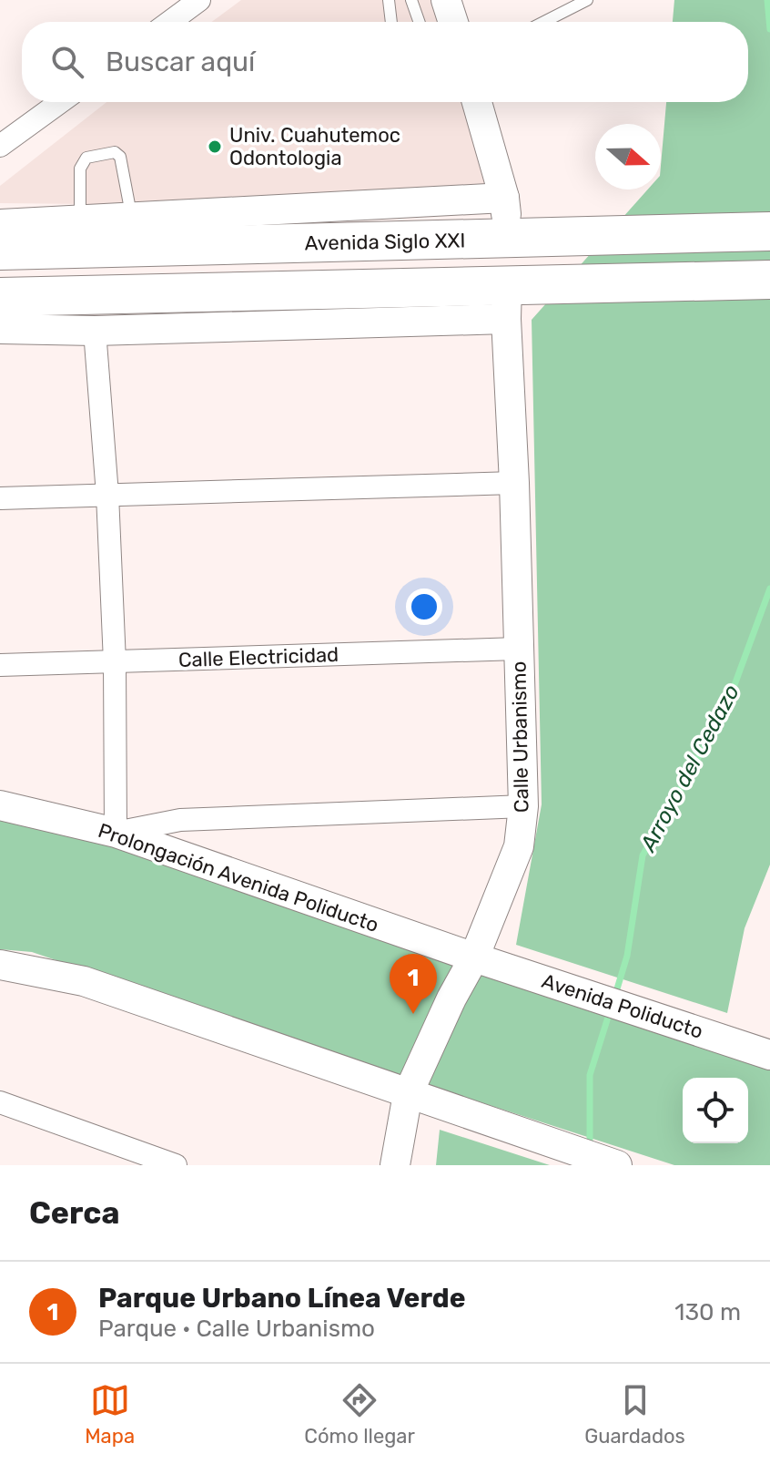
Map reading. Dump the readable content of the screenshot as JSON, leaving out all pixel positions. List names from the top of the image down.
{
  "streets": {
    "highway": ["Avenida Siglo XXI"],
    "street": [
      "Calle Electricidad",
      "Calle Urbanismo",
      "Prolongación Avenida Poliducto",
      "Avenida Poliducto"
    ]
  },
  "crossings": [
    ["Calle Electricidad", "Calle Urbanismo"],
    ["Calle Urbanismo", "Prolongación Avenida Poliducto"],
    ["Calle Urbanismo", "Avenida Poliducto"],
    ["Prolongación Avenida Poliducto", "Avenida Poliducto"]
  ],
  "water": ["Arroyo del Cedazo"],
  "places": ["Univ. Cuahutemoc Odontologia"],
  "north": "right",
  "page": {
    "search": "Buscar aquí",
    "pins": "1",
    "heading": "Cerca",
    "list": [
      {
        "mark": "1",
        "name": "Parque Urbano Línea Verde",
        "note": "Parque · Calle Urbanismo",
        "value": "130 m"
      }
    ],
    "nav": ["Mapa", "Cómo llegar", "Guardados"]
  }
}
